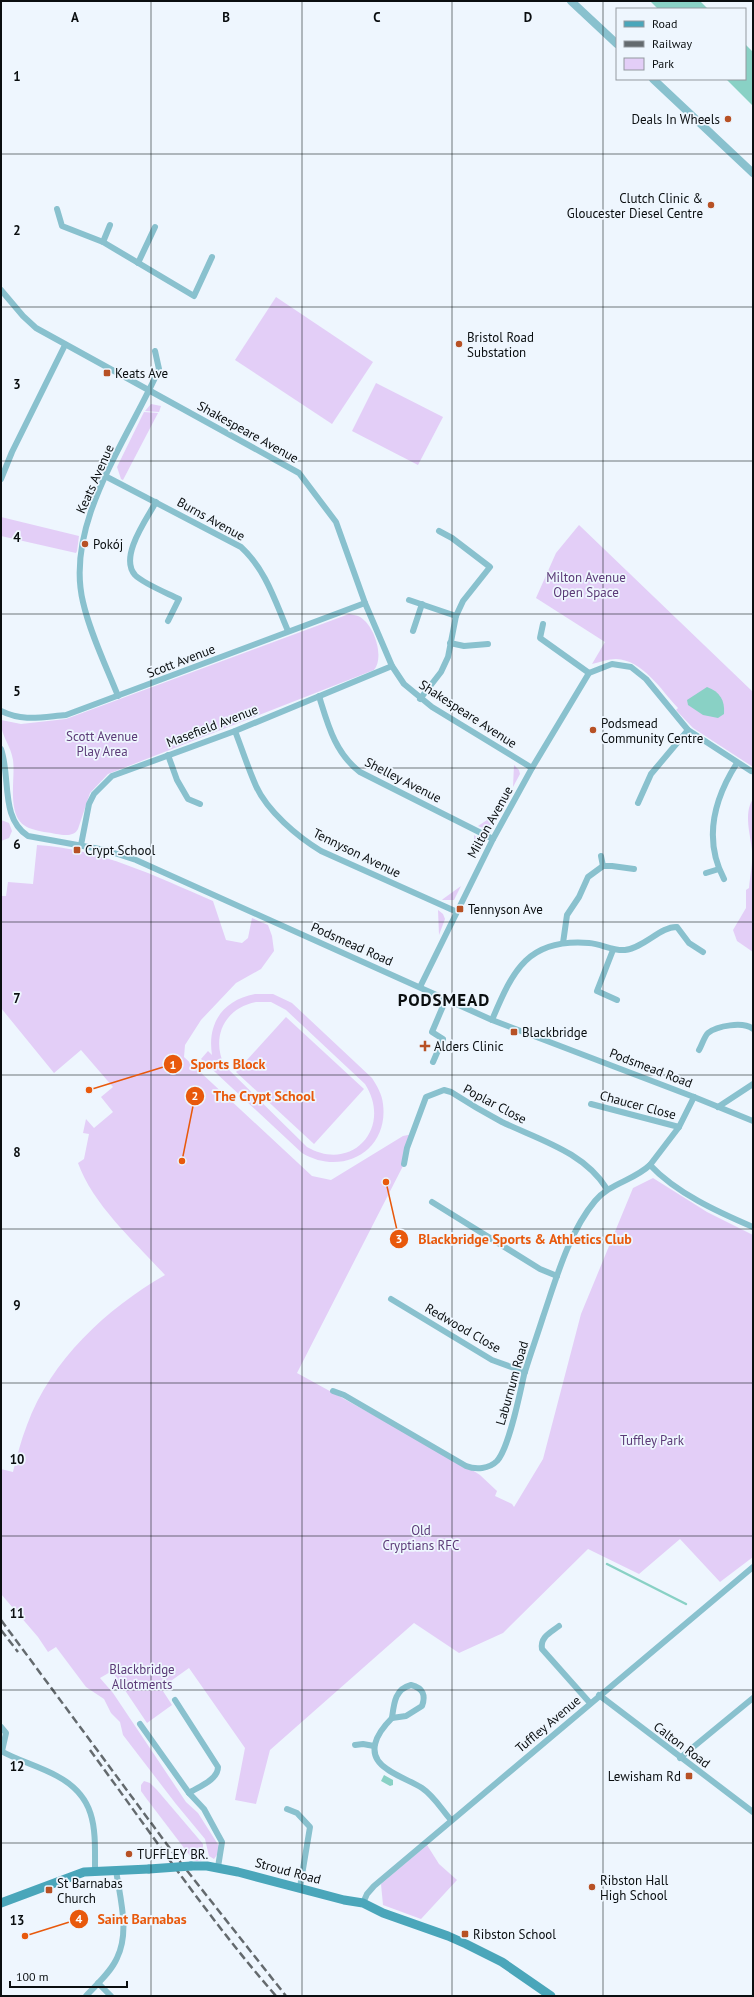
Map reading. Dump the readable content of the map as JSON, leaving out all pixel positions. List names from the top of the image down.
{
  "streets": {
    "main road": ["Stroud Road"],
    "street": [
      "Shakespeare Avenue",
      "Keats Avenue",
      "Burns Avenue",
      "Scott Avenue",
      "Masefield Avenue",
      "Shelley Avenue",
      "Milton Avenue",
      "Tennyson Avenue",
      "Podsmead Road",
      "Poplar Close",
      "Chaucer Close",
      "Redwood Close",
      "Laburnum Road",
      "Tuffley Avenue",
      "Calton Road"
    ]
  },
  "crossings": [
    ["Shakespeare Avenue", "Keats Avenue"],
    ["Shakespeare Avenue", "Scott Avenue"],
    ["Shakespeare Avenue", "Masefield Avenue"],
    ["Shakespeare Avenue", "Milton Avenue"],
    ["Keats Avenue", "Burns Avenue"],
    ["Keats Avenue", "Scott Avenue"],
    ["Burns Avenue", "Scott Avenue"],
    ["Masefield Avenue", "Shelley Avenue"],
    ["Masefield Avenue", "Tennyson Avenue"],
    ["Masefield Avenue", "Podsmead Road"],
    ["Shelley Avenue", "Milton Avenue"],
    ["Milton Avenue", "Tennyson Avenue"],
    ["Milton Avenue", "Podsmead Road"],
    ["Podsmead Road", "Laburnum Road"],
    ["Poplar Close", "Laburnum Road"],
    ["Chaucer Close", "Laburnum Road"],
    ["Redwood Close", "Laburnum Road"],
    ["Tuffley Avenue", "Calton Road"],
    ["Tuffley Avenue", "Stroud Road"]
  ],
  "districts": ["PODSMEAD"],
  "parks": [
    "Milton Avenue Open Space",
    "Scott Avenue Play Area",
    "Tuffley Park",
    "Old Cryptians RFC",
    "Blackbridge Allotments"
  ],
  "places": {
    "other": [
      "Deals In Wheels",
      "Clutch Clinic & Gloucester Diesel Centre",
      "Bristol Road Substation",
      "Pokój",
      "Podsmead Community Centre",
      "Sports Block",
      "The Crypt School",
      "Blackbridge Sports & Athletics Club",
      "TUFFLEY BR.",
      "Ribston Hall High School",
      "Saint Barnabas"
    ],
    "transit": [
      "Keats Ave",
      "Crypt School",
      "Tennyson Ave",
      "Blackbridge",
      "Lewisham Rd",
      "St Barnabas Church",
      "Ribston School"
    ],
    "health": ["Alders Clinic"]
  },
  "legend": ["Road", "Railway", "Park"],
  "scale_bar": "100 m",
  "grid": {
    "columns": [
      "A",
      "B",
      "C",
      "D"
    ],
    "rows": [
      "1",
      "2",
      "3",
      "4",
      "5",
      "6",
      "7",
      "8",
      "9",
      "10",
      "11",
      "12",
      "13"
    ]
  }
}
